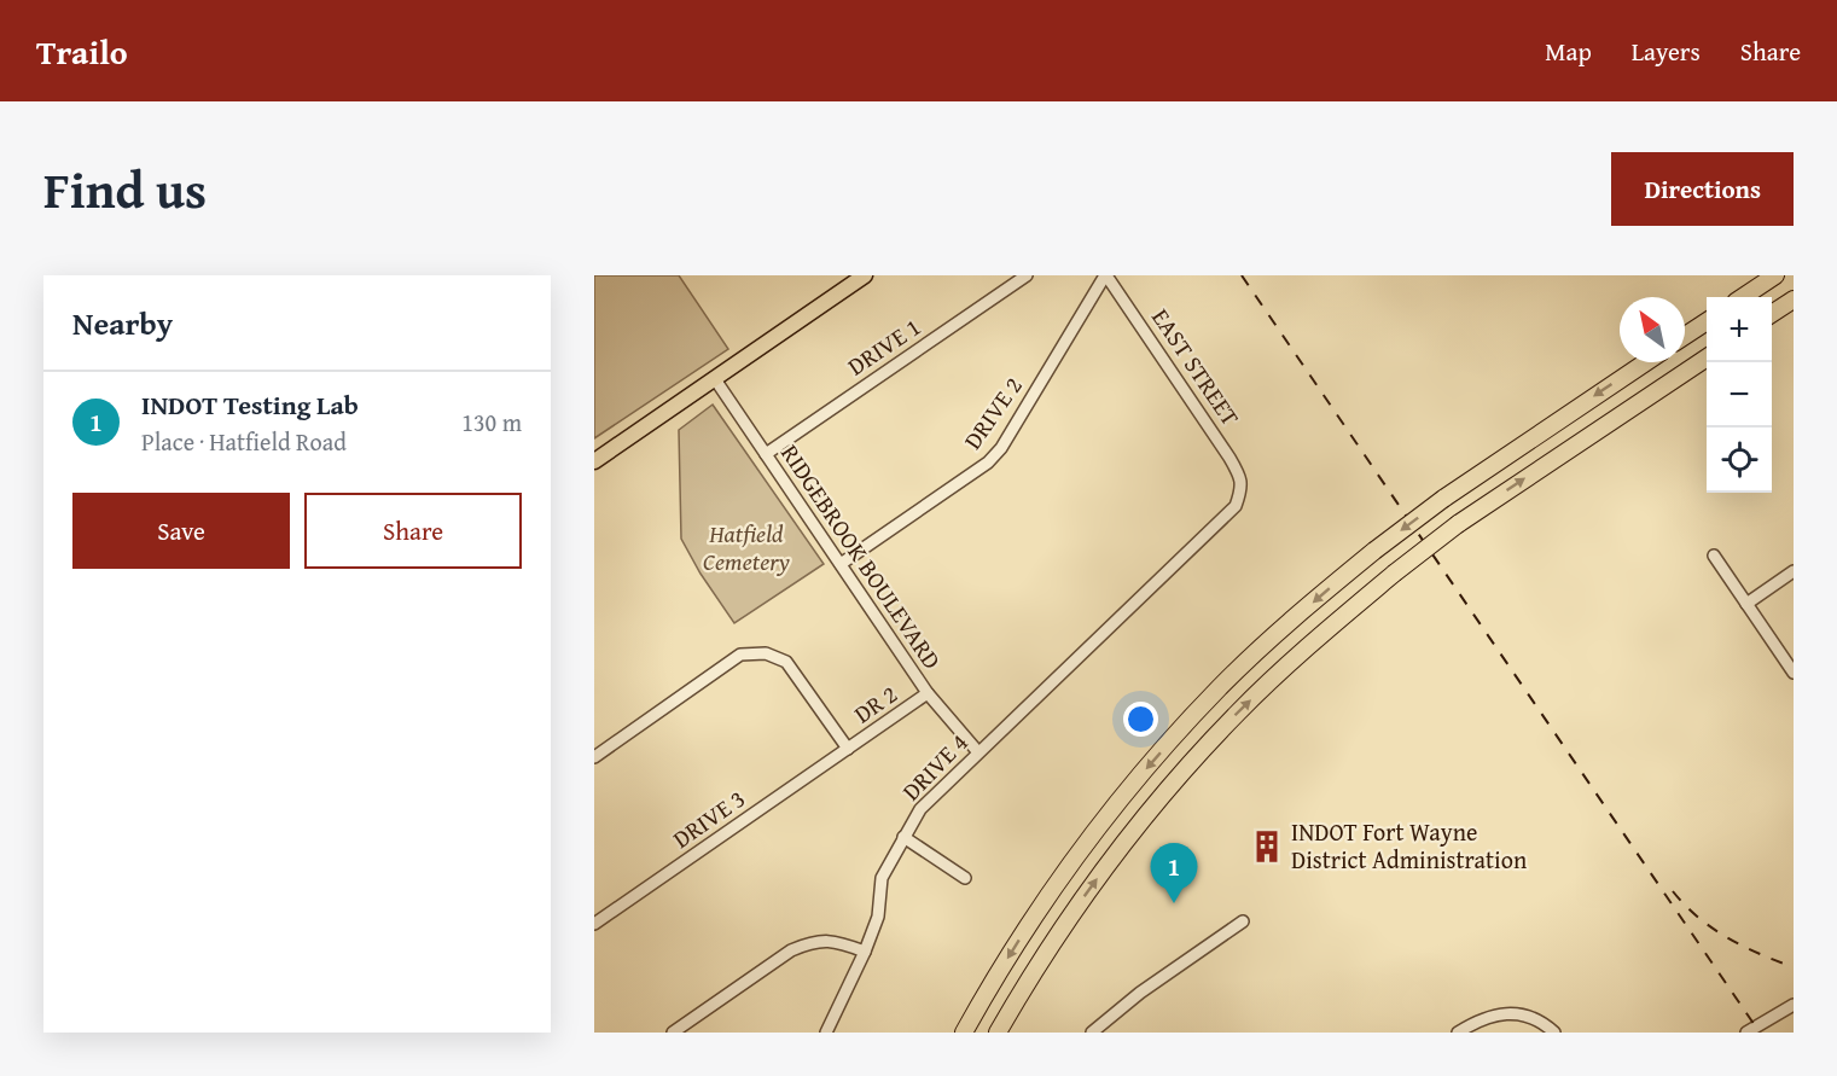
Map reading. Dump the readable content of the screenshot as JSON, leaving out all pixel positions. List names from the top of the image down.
{
  "streets": {
    "street": [
      "DRIVE 1",
      "EAST STREET",
      "DRIVE 2",
      "RIDGEBROOK BOULEVARD",
      "DR 2",
      "DRIVE 4",
      "DRIVE 3"
    ]
  },
  "crossings": [
    ["DRIVE 1", "RIDGEBROOK BOULEVARD"],
    ["EAST STREET", "DRIVE 2"],
    ["EAST STREET", "DRIVE 4"],
    ["DRIVE 2", "RIDGEBROOK BOULEVARD"],
    ["RIDGEBROOK BOULEVARD", "DR 2"],
    ["RIDGEBROOK BOULEVARD", "DRIVE 4"],
    ["DR 2", "DRIVE 3"]
  ],
  "parks": ["Hatfield Cemetery"],
  "places": {
    "building": ["INDOT Fort Wayne District Administration"]
  },
  "north": "top left",
  "page": {
    "header": "Trailo",
    "nav": ["Map", "Layers", "Share"],
    "title": "Find us",
    "buttons": [
      "Directions",
      ["Save", "Share"]
    ],
    "heading": "Nearby",
    "map_buttons": ["+", "−"],
    "list": [
      {
        "mark": "1",
        "name": "INDOT Testing Lab",
        "note": "Place · Hatfield Road",
        "value": "130 m"
      }
    ],
    "pins": "1"
  }
}
